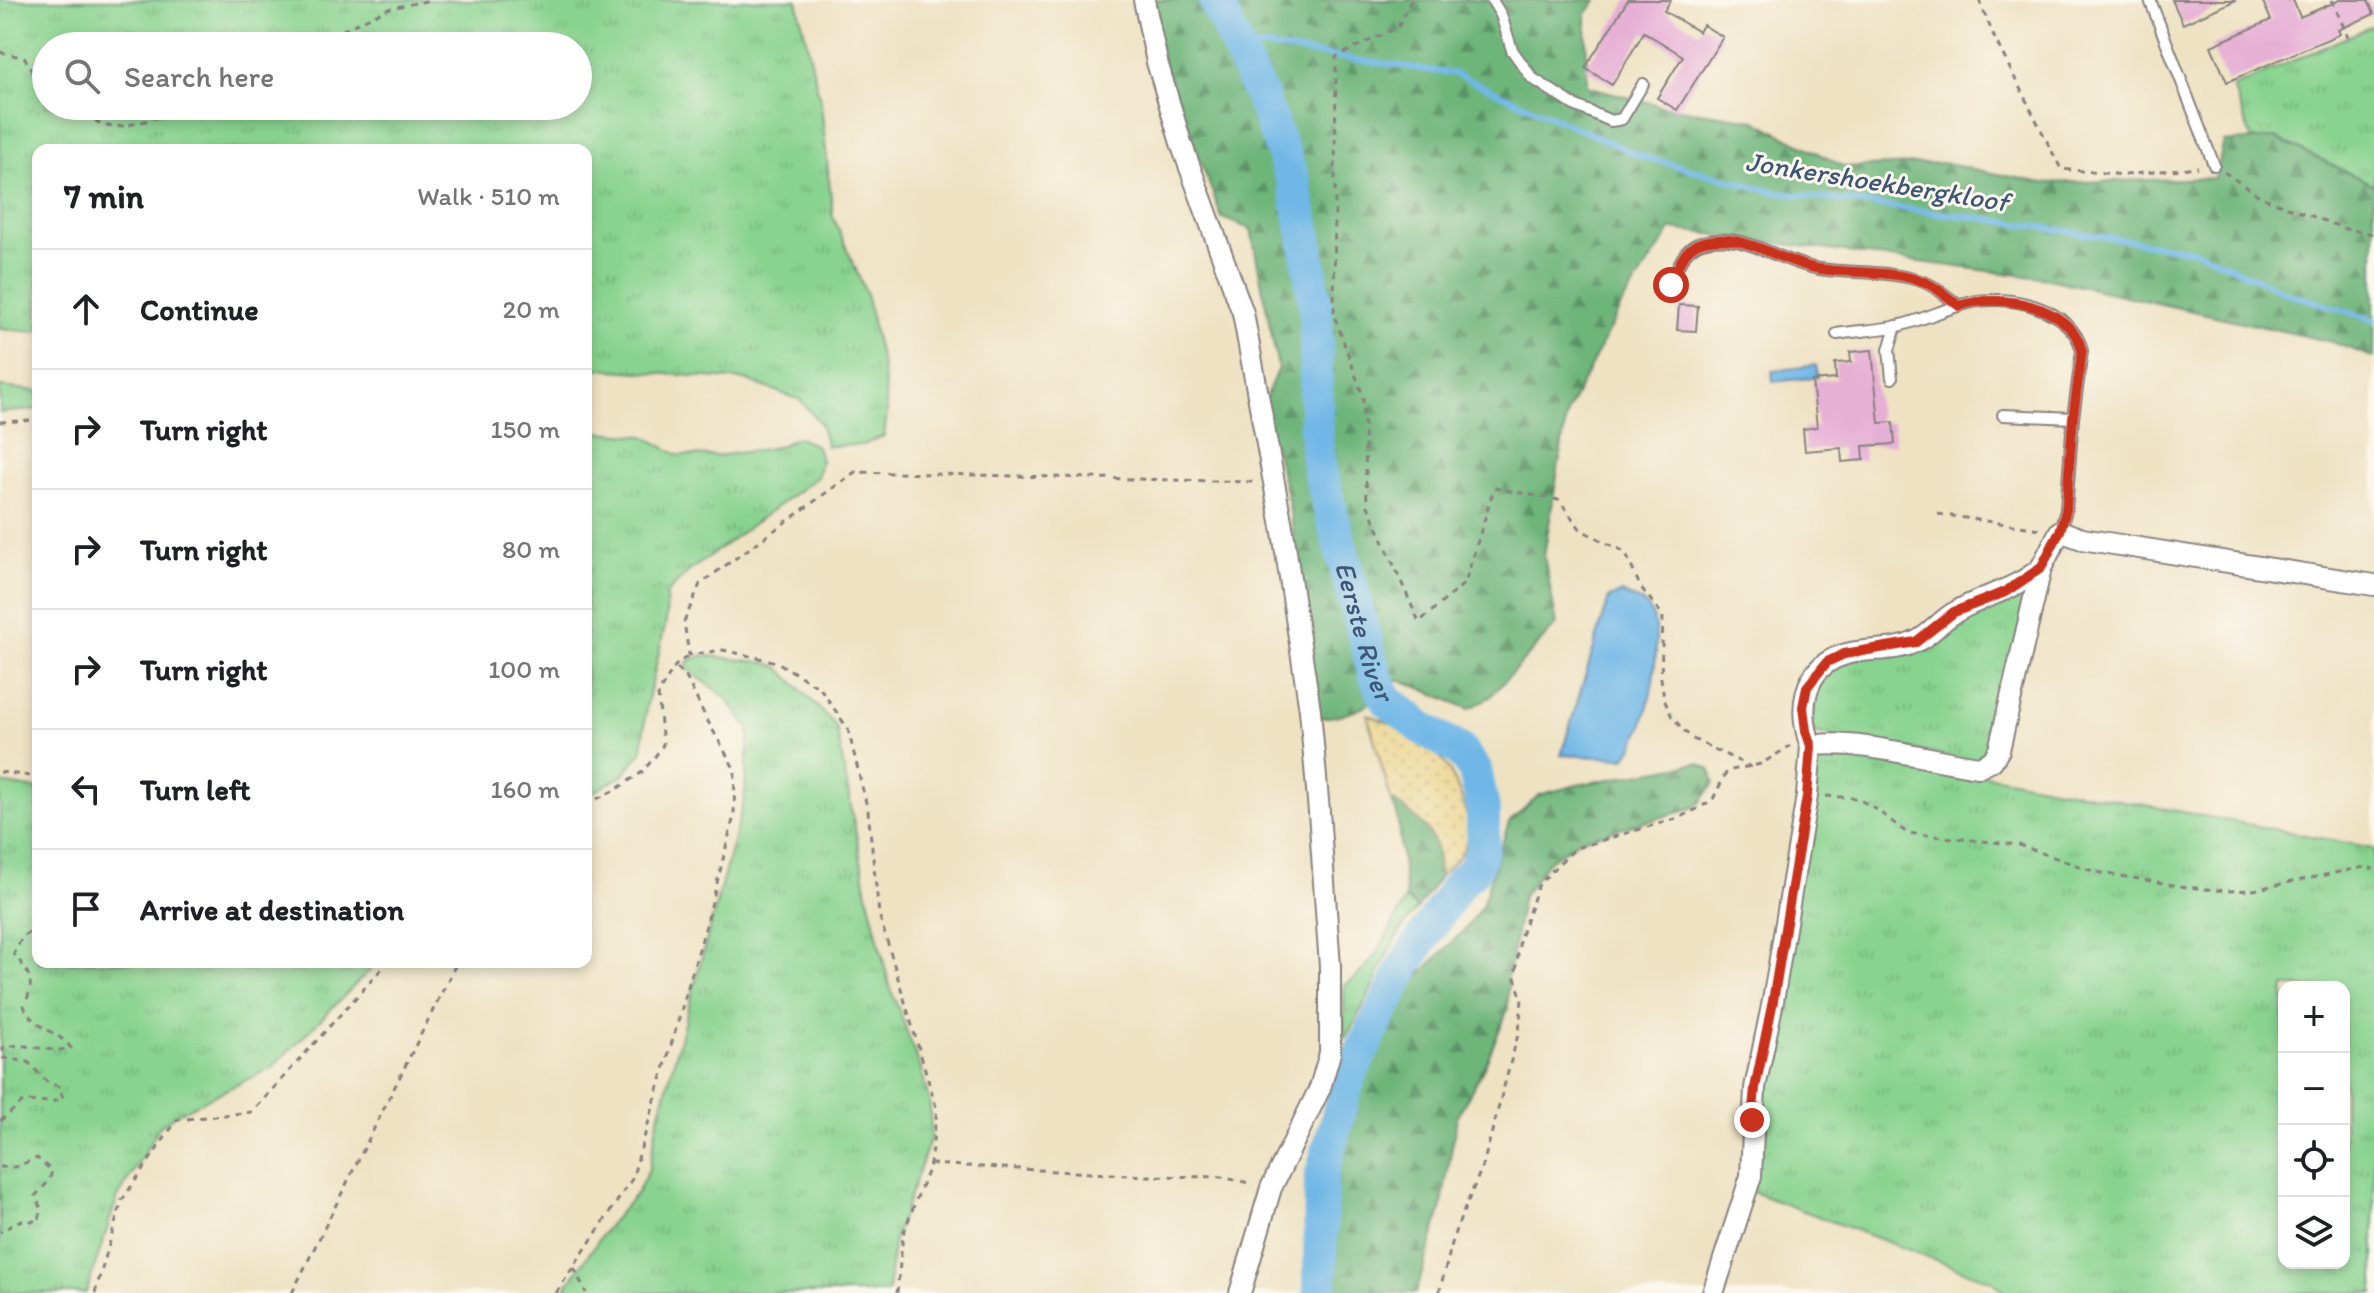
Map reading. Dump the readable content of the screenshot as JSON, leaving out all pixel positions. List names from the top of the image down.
{
  "water": ["Jonkershoekbergkloof", "Eerste River"],
  "page": {
    "search": "Search here",
    "heading": ["7 min", "Walk · 510 m"],
    "list": [
      ["Continue", "20 m"],
      ["Turn right", "150 m"],
      ["Turn right", "80 m"],
      ["Turn right", "100 m"],
      ["Turn left", "160 m"],
      "Arrive at destination"
    ],
    "map_buttons": ["+", "−"]
  }
}
